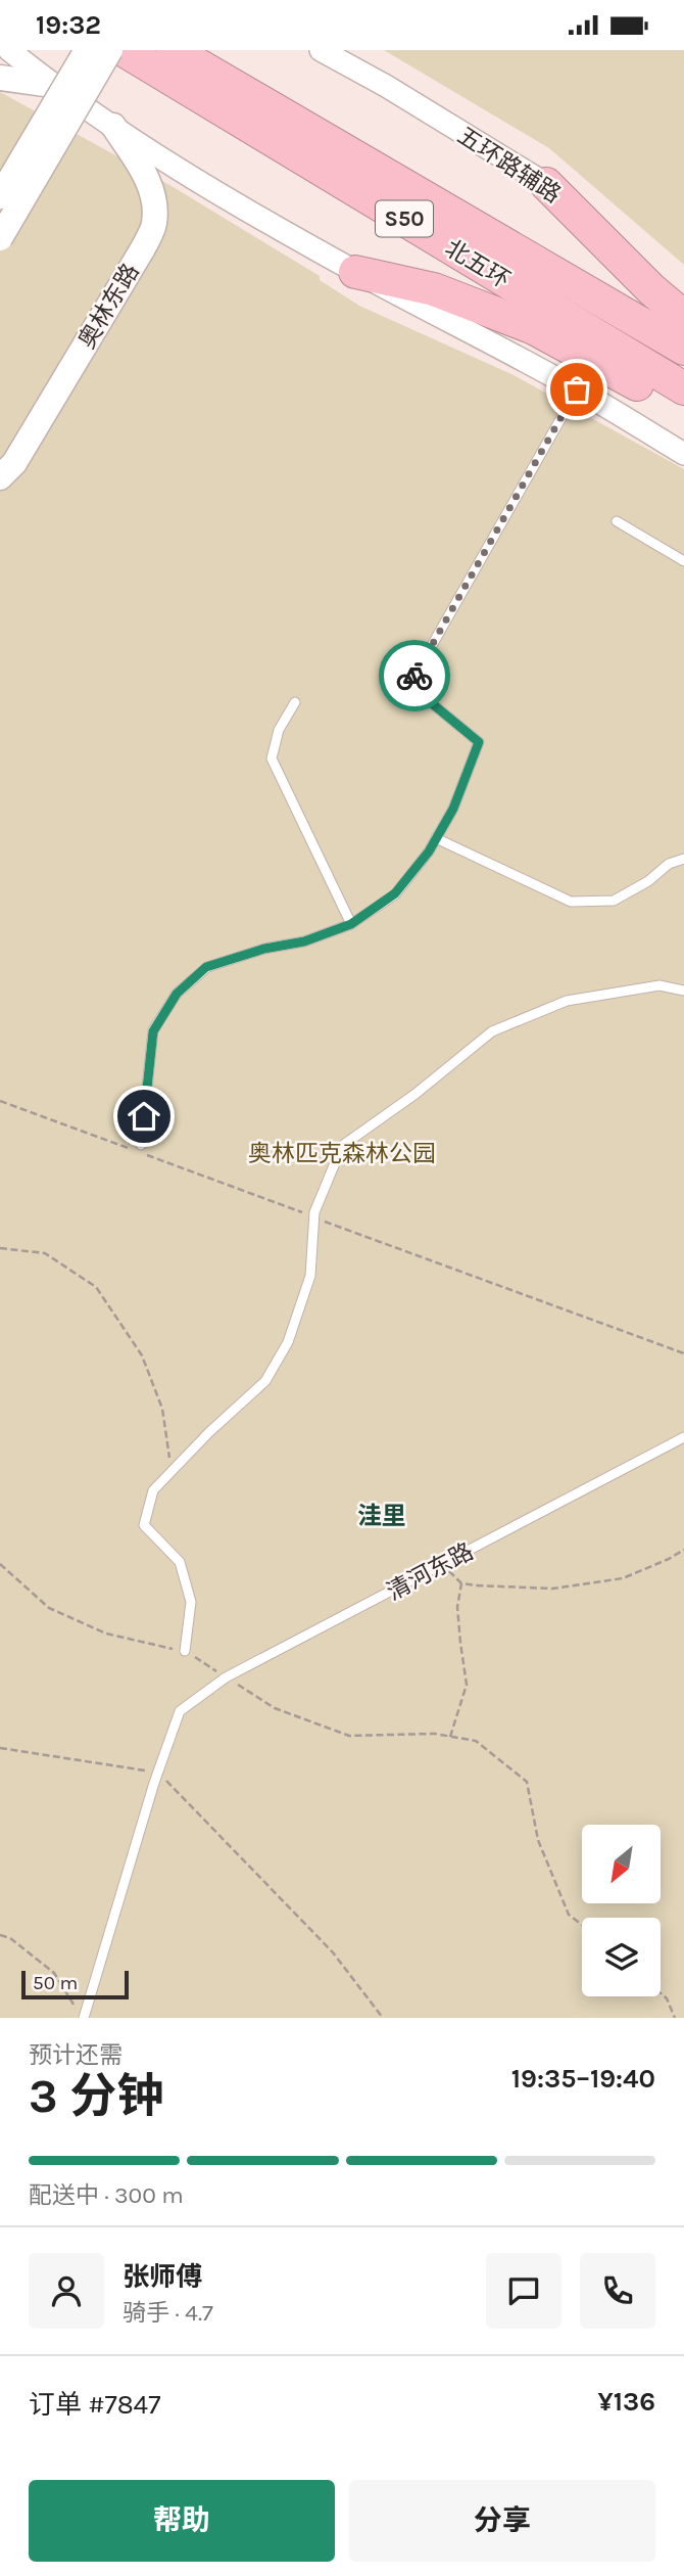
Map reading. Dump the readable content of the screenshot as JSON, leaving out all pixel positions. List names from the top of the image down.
{
  "streets": {
    "highway": ["S50", "北五环"],
    "main road": ["奥林东路"],
    "street": ["五环路辅路"],
    "lane": ["清河东路"]
  },
  "districts": ["洼里"],
  "parks": ["奥林匹克森林公园"],
  "scale_bar": "50 m",
  "north": "bottom left",
  "page": {
    "status": "19:32",
    "scale": "50 m",
    "heading": ["3 分钟", "预计还需", "19:35–19:40"],
    "panel": [
      "张师傅",
      "骑手 · 4.7",
      "订单 #7847",
      "¥136"
    ],
    "bar": "配送中 · 300 m",
    "buttons": ["帮助", "分享"]
  }
}
